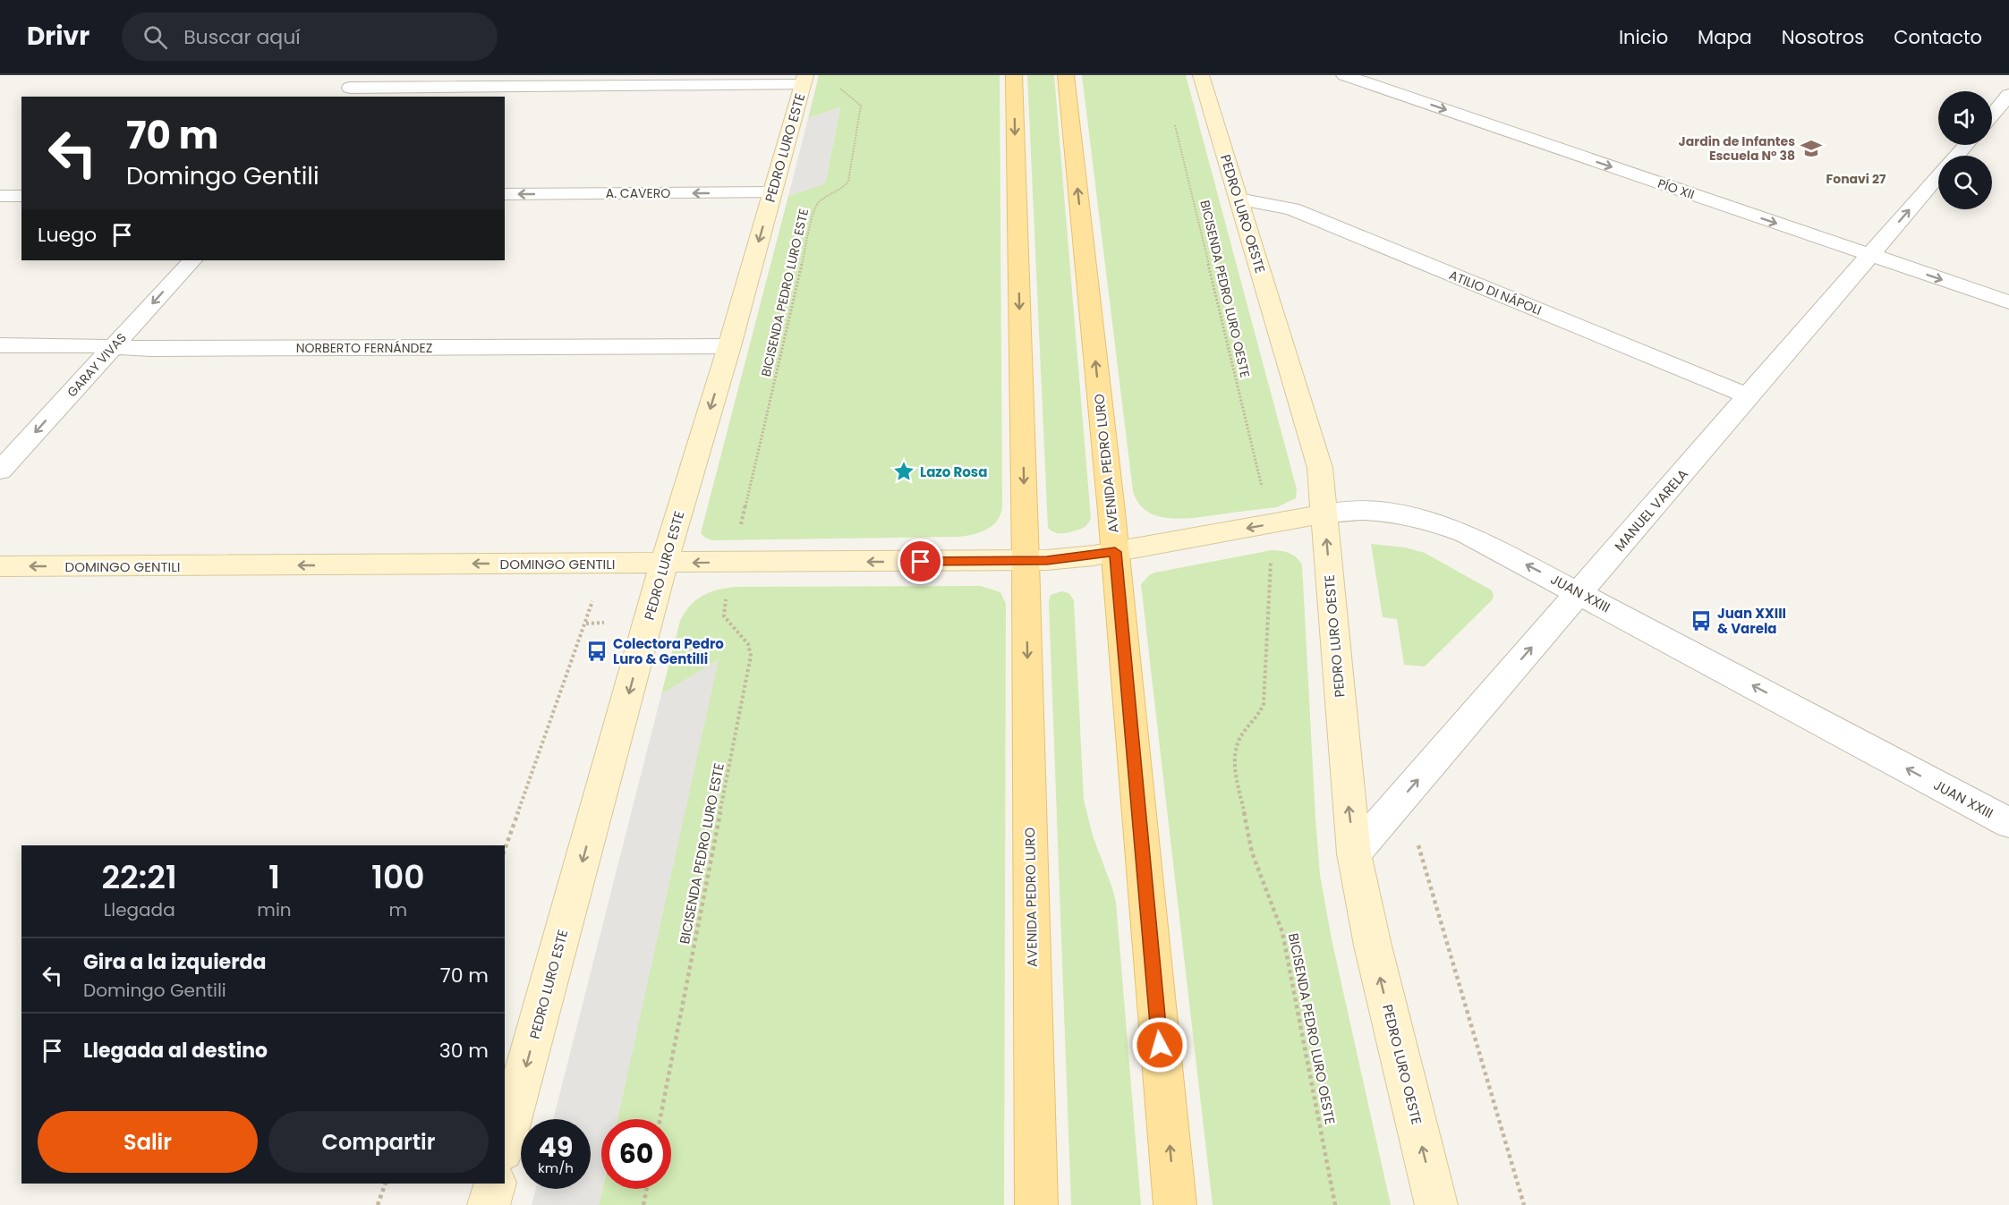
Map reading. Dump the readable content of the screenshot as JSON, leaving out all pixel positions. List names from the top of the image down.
{
  "streets": {
    "main road": ["AVENIDA PEDRO LURO"],
    "street": [
      "PEDRO LURO ESTE",
      "PÍO XII",
      "A. CAVERO",
      "PEDRO LURO OESTE",
      "ATILIO DI NÁPOLI",
      "NORBERTO FERNÁNDEZ",
      "GARAY VIVAS",
      "MANUEL VARELA",
      "DOMINGO GENTILI",
      "JUAN XXIII"
    ],
    "path": ["BICISENDA PEDRO LURO OESTE", "BICISENDA PEDRO LURO ESTE"]
  },
  "crossings": [
    ["PEDRO LURO ESTE", "A. CAVERO"],
    ["PEDRO LURO ESTE", "NORBERTO FERNÁNDEZ"],
    ["PEDRO LURO ESTE", "DOMINGO GENTILI"],
    ["PÍO XII", "MANUEL VARELA"],
    ["PEDRO LURO OESTE", "ATILIO DI NÁPOLI"],
    ["PEDRO LURO OESTE", "MANUEL VARELA"],
    ["PEDRO LURO OESTE", "JUAN XXIII"],
    ["ATILIO DI NÁPOLI", "MANUEL VARELA"],
    ["NORBERTO FERNÁNDEZ", "GARAY VIVAS"],
    ["AVENIDA PEDRO LURO", "DOMINGO GENTILI"],
    ["AVENIDA PEDRO LURO", "JUAN XXIII"],
    ["MANUEL VARELA", "JUAN XXIII"],
    ["DOMINGO GENTILI", "JUAN XXIII"]
  ],
  "one_way": [
    "PEDRO LURO ESTE",
    "PÍO XII",
    "PEDRO LURO OESTE",
    "GARAY VIVAS",
    "MANUEL VARELA",
    "DOMINGO GENTILI",
    "JUAN XXIII"
  ],
  "districts": ["Fonavi 27"],
  "places": {
    "school or university": ["Jardin de Infantes Escuela N° 38"],
    "place": ["Lazo Rosa"],
    "bus stop": ["Juan XXIII & Varela", "Colectora Pedro Luro & Gentilli"]
  },
  "page": {
    "header": "Drivr",
    "search": "Buscar aquí",
    "nav": [
      "Inicio",
      "Mapa",
      "Nosotros",
      "Contacto"
    ],
    "turn": ["70 m", "Domingo Gentili"],
    "then": "Luego",
    "eta": [
      "22:21",
      "Llegada",
      "1",
      "min",
      "100",
      "m"
    ],
    "list": [
      {
        "name": "Gira a la izquierda",
        "note": "Domingo Gentili",
        "value": "70 m"
      },
      {
        "name": "Llegada al destino",
        "value": "30 m"
      }
    ],
    "buttons": ["Salir", "Compartir"],
    "speed": "49 km/h",
    "limit": "60"
  }
}
